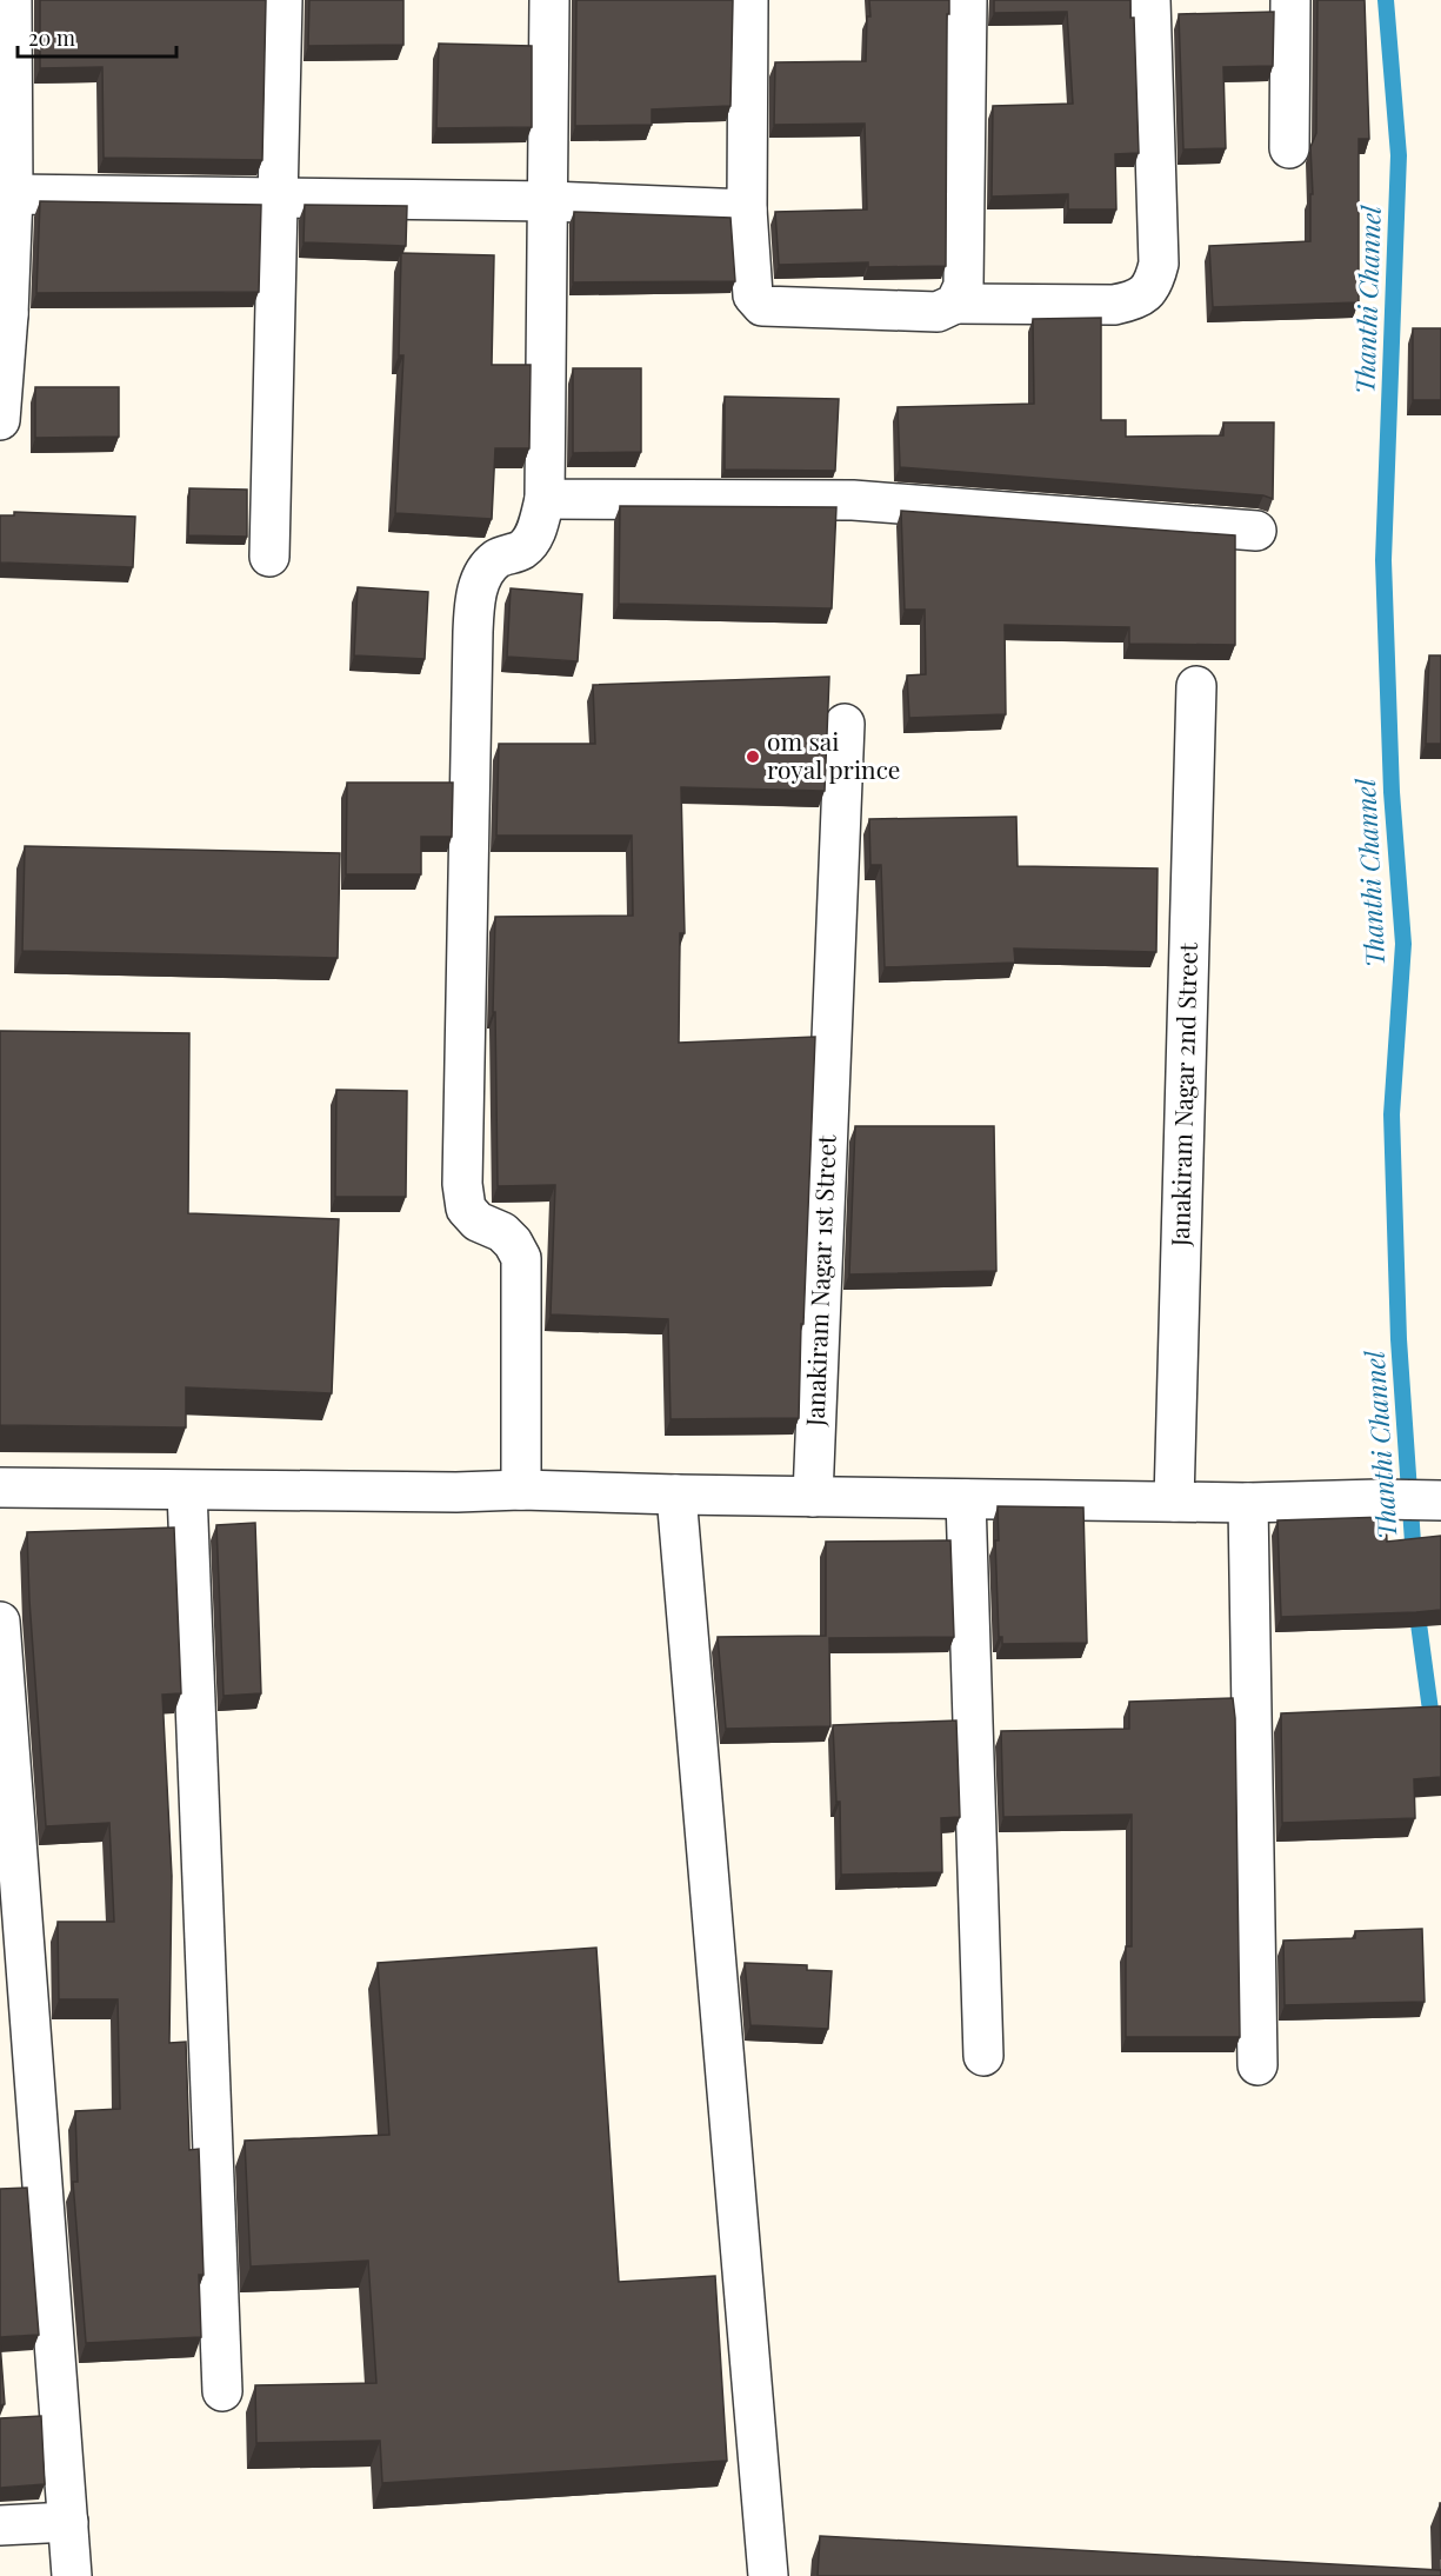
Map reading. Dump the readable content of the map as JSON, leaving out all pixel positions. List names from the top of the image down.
{
  "streets": {
    "street": ["Janakiram Nagar 2nd Street", "Janakiram Nagar 1st Street"]
  },
  "water": ["Thanthi Channel"],
  "places": ["om sai royal prince"],
  "scale_bar": "20 m"
}
